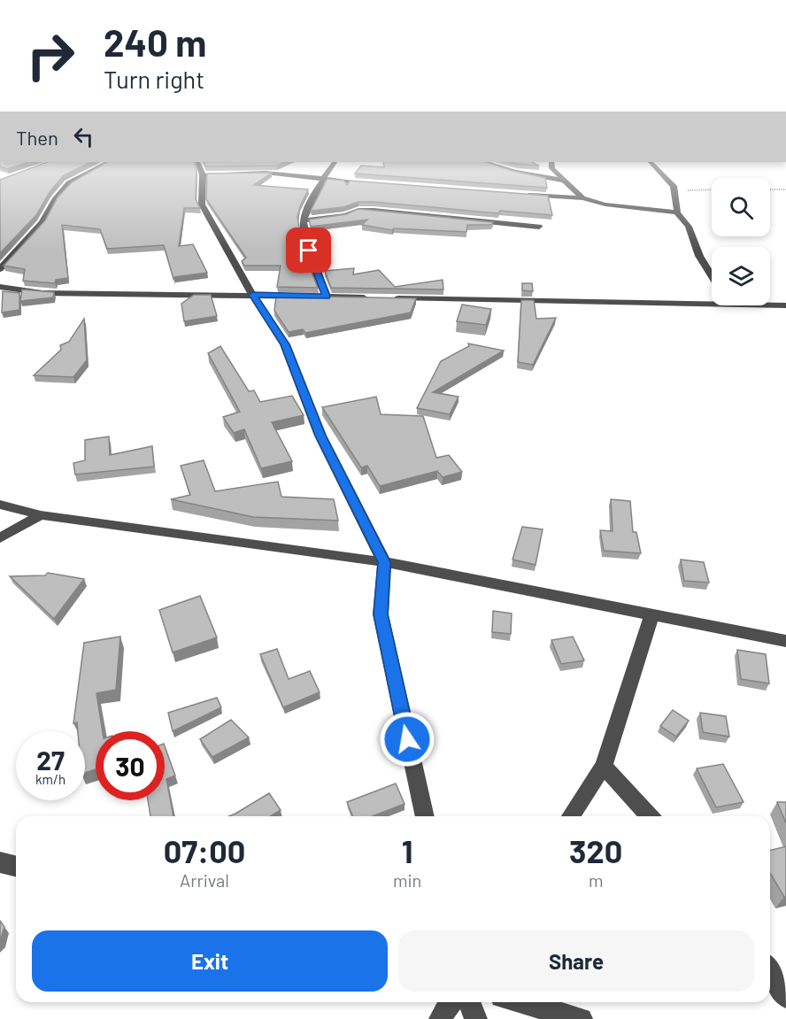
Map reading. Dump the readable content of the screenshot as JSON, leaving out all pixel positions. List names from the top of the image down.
{
  "page": {
    "turn": ["240 m", "Turn right"],
    "then": "Then",
    "speed": "27 km/h",
    "limit": "30",
    "eta": [
      "07:00",
      "Arrival",
      "1",
      "min",
      "320",
      "m"
    ],
    "buttons": ["Exit", "Share"]
  }
}
